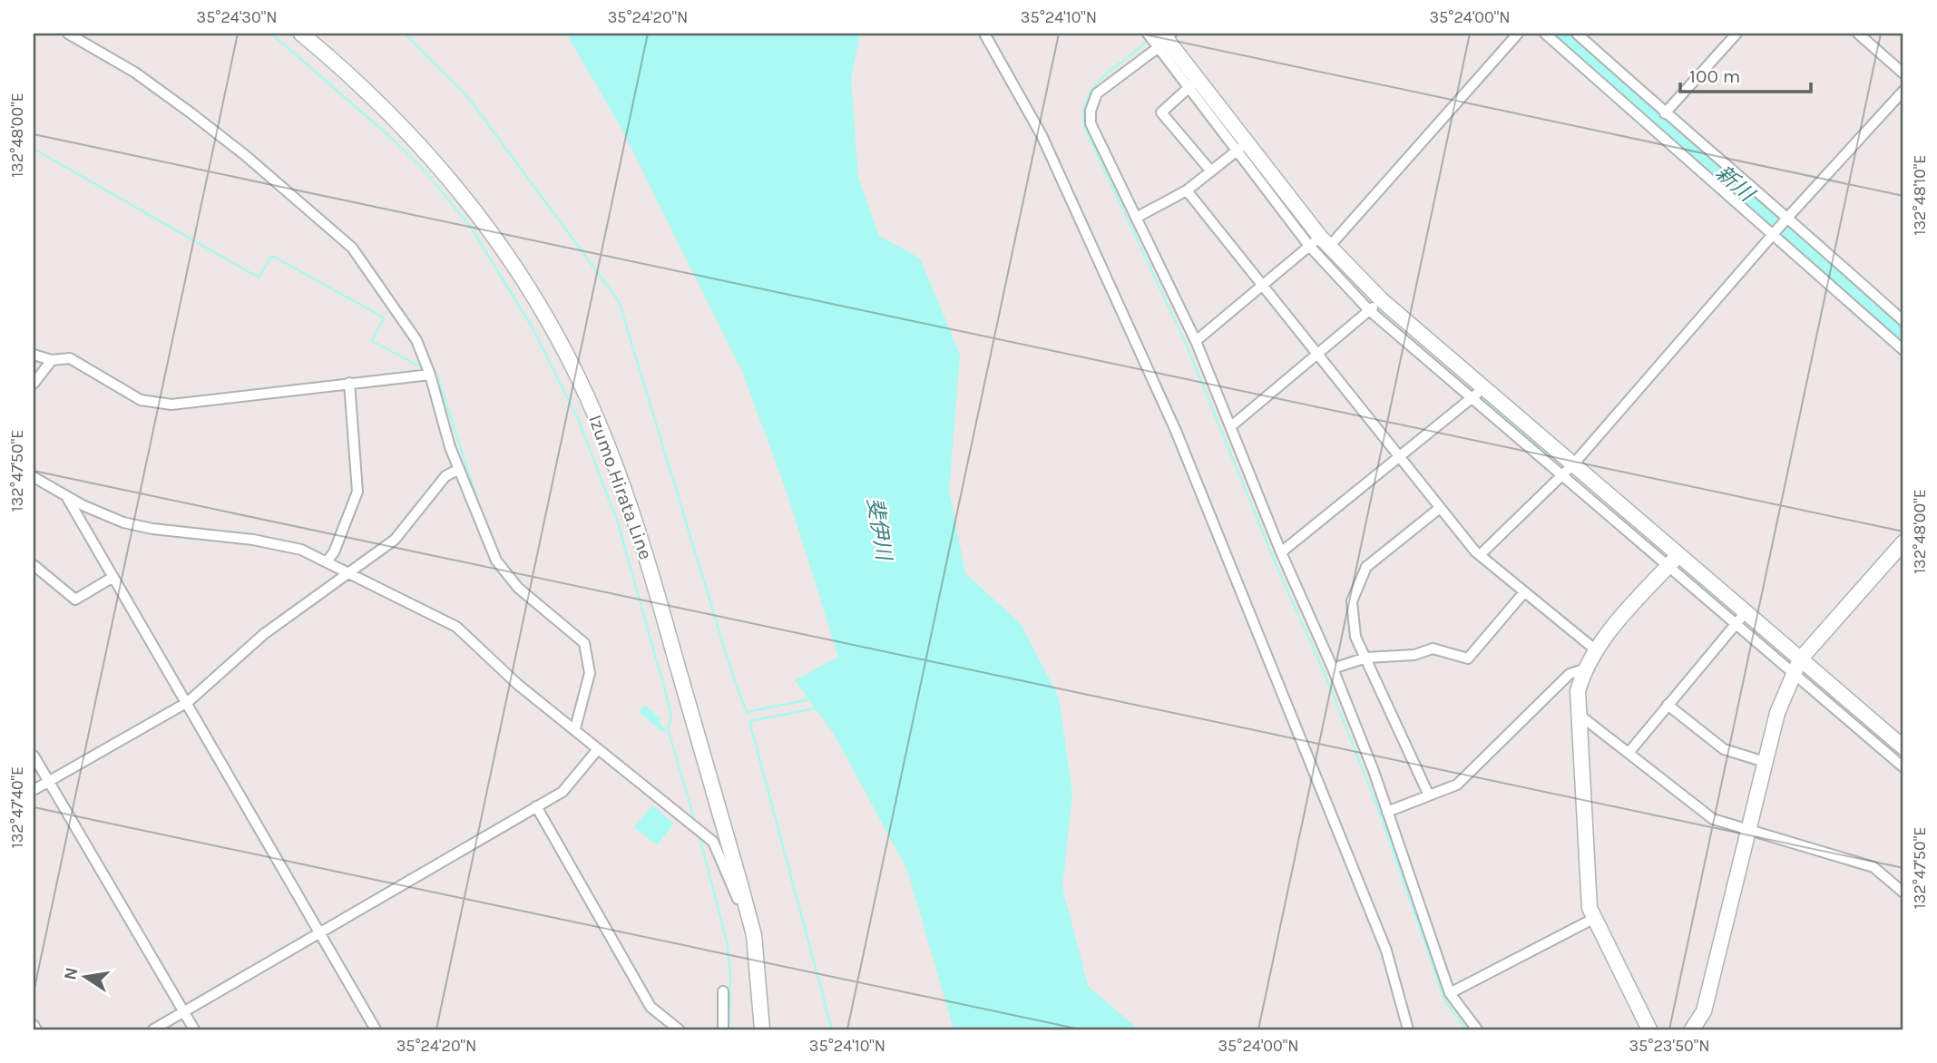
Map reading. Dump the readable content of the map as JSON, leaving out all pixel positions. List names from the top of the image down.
{
  "streets": {
    "street": ["Izumo Hirata Line"]
  },
  "water": ["新川", "斐伊川"],
  "scale_bar": "100 m",
  "north": "left",
  "coordinates": [
    "35°24'30\"N",
    "35°24'20\"N",
    "35°24'10\"N",
    "35°24'00\"N",
    "132°48'00\"E",
    "132°48'10\"E",
    "132°47'50\"E",
    "132°47'40\"E",
    "35°23'50\"N"
  ]
}
